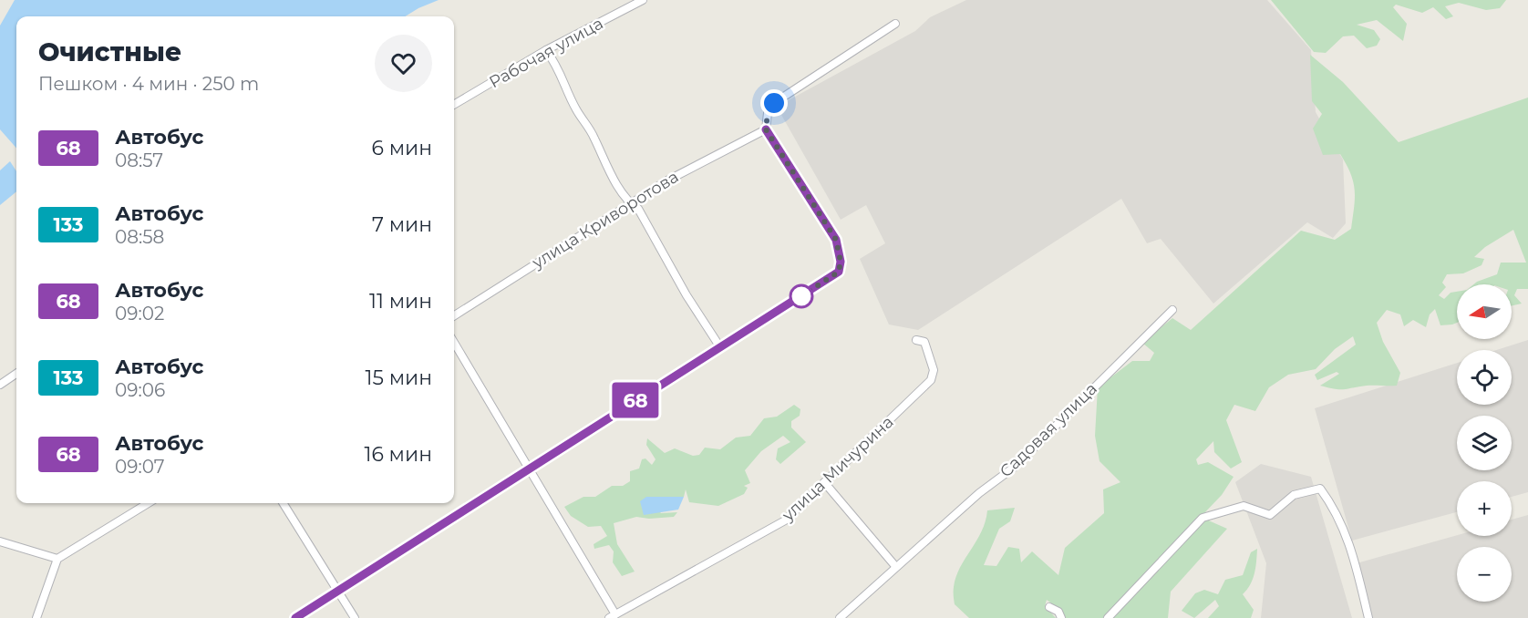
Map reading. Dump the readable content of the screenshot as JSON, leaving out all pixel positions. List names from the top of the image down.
{
  "streets": {
    "street": [
      "Рабочая улица",
      "улица Криворотова",
      "Садовая улица",
      "улица Мичурина"
    ]
  },
  "lines": ["bus line 68"],
  "north": "left",
  "page": {
    "on_map": "68",
    "heading": ["Очистные", "Пешком · 4 мин · 250 m"],
    "list": [
      {
        "mark": "68",
        "name": "Автобус",
        "note": "08:57",
        "value": "6 мин"
      },
      {
        "mark": "133",
        "name": "Автобус",
        "note": "08:58",
        "value": "7 мин"
      },
      {
        "mark": "68",
        "name": "Автобус",
        "note": "09:02",
        "value": "11 мин"
      },
      {
        "mark": "133",
        "name": "Автобус",
        "note": "09:06",
        "value": "15 мин"
      },
      {
        "mark": "68",
        "name": "Автобус",
        "note": "09:07",
        "value": "16 мин"
      }
    ],
    "map_buttons": ["+", "−"]
  }
}
